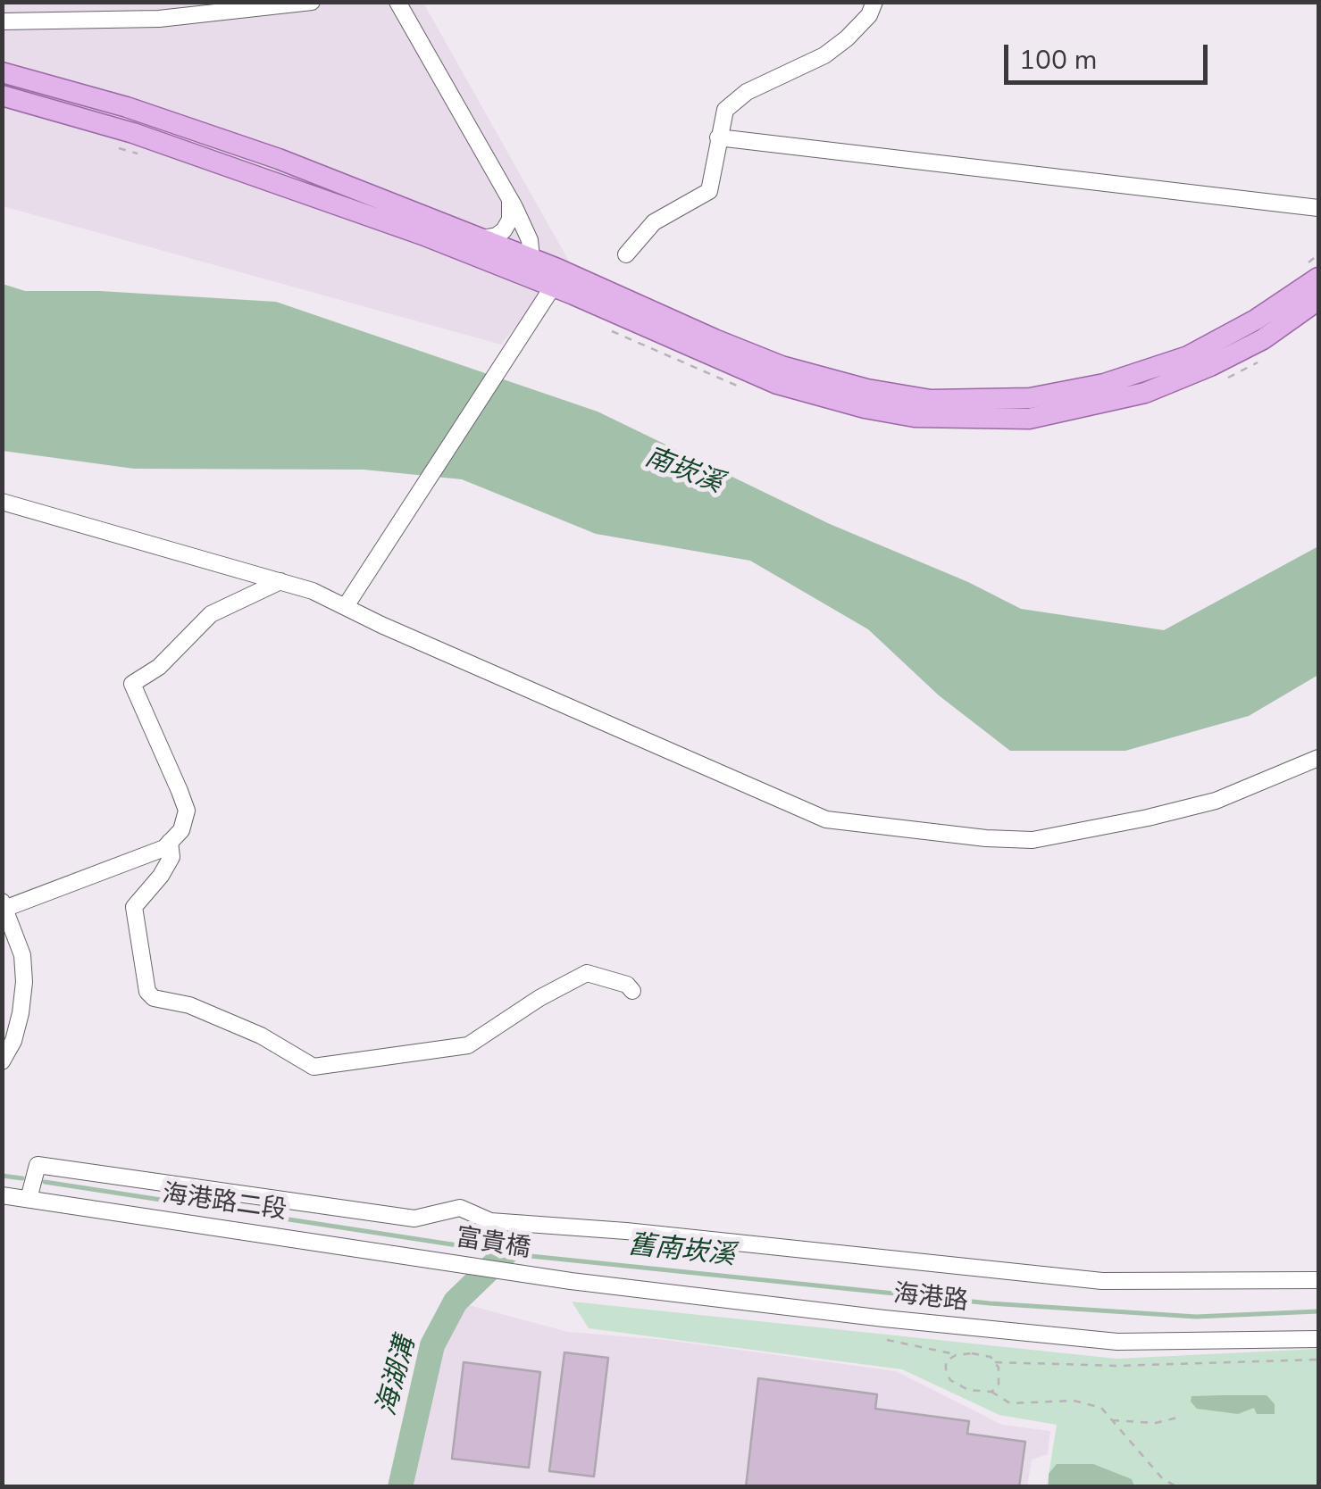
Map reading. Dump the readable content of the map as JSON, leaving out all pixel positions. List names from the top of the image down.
{
  "streets": {
    "street": ["海港路二段", "富貴橋", "海港路"]
  },
  "crossings": [
    ["海港路二段", "富貴橋"],
    ["富貴橋", "海港路"]
  ],
  "water": ["南崁溪", "舊南崁溪", "海湖溝"],
  "scale_bar": "100 m"
}
